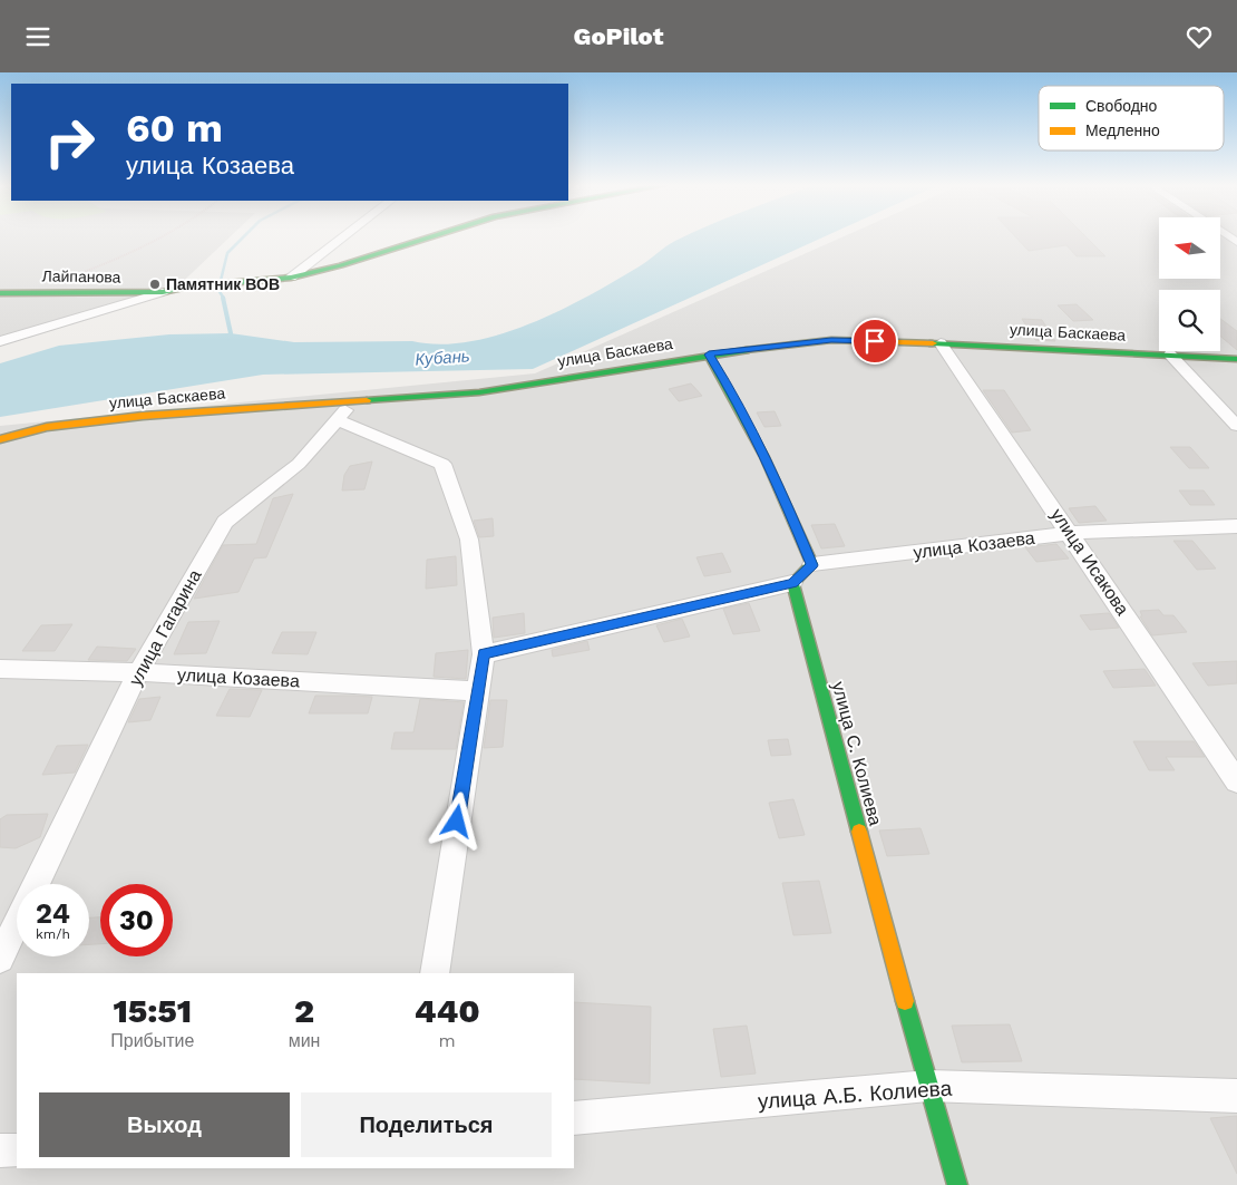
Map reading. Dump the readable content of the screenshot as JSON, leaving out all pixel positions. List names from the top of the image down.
{
  "streets": {
    "street": [
      "Лайпанова",
      "улица Баскаева",
      "улица Козаева",
      "улица Исакова",
      "улица Гагарина",
      "улица С. Колиева",
      "улица А.Б. Колиева"
    ]
  },
  "crossings": [
    ["улица Баскаева", "улица Исакова"],
    ["улица Баскаева", "улица Гагарина"],
    ["улица Козаева", "улица Исакова"],
    ["улица Козаева", "улица Гагарина"],
    ["улица С. Колиева", "улица А.Б. Колиева"]
  ],
  "water": ["Кубань"],
  "places": ["Памятник ВОВ"],
  "legend": ["Свободно", "Медленно"],
  "north": "left",
  "page": {
    "header": "GoPilot",
    "turn": ["60 m", "улица Козаева"],
    "speed": "24 km/h",
    "limit": "30",
    "eta": [
      "15:51",
      "Прибытие",
      "2",
      "мин",
      "440",
      "m"
    ],
    "buttons": ["Выход", "Поделиться"]
  }
}
